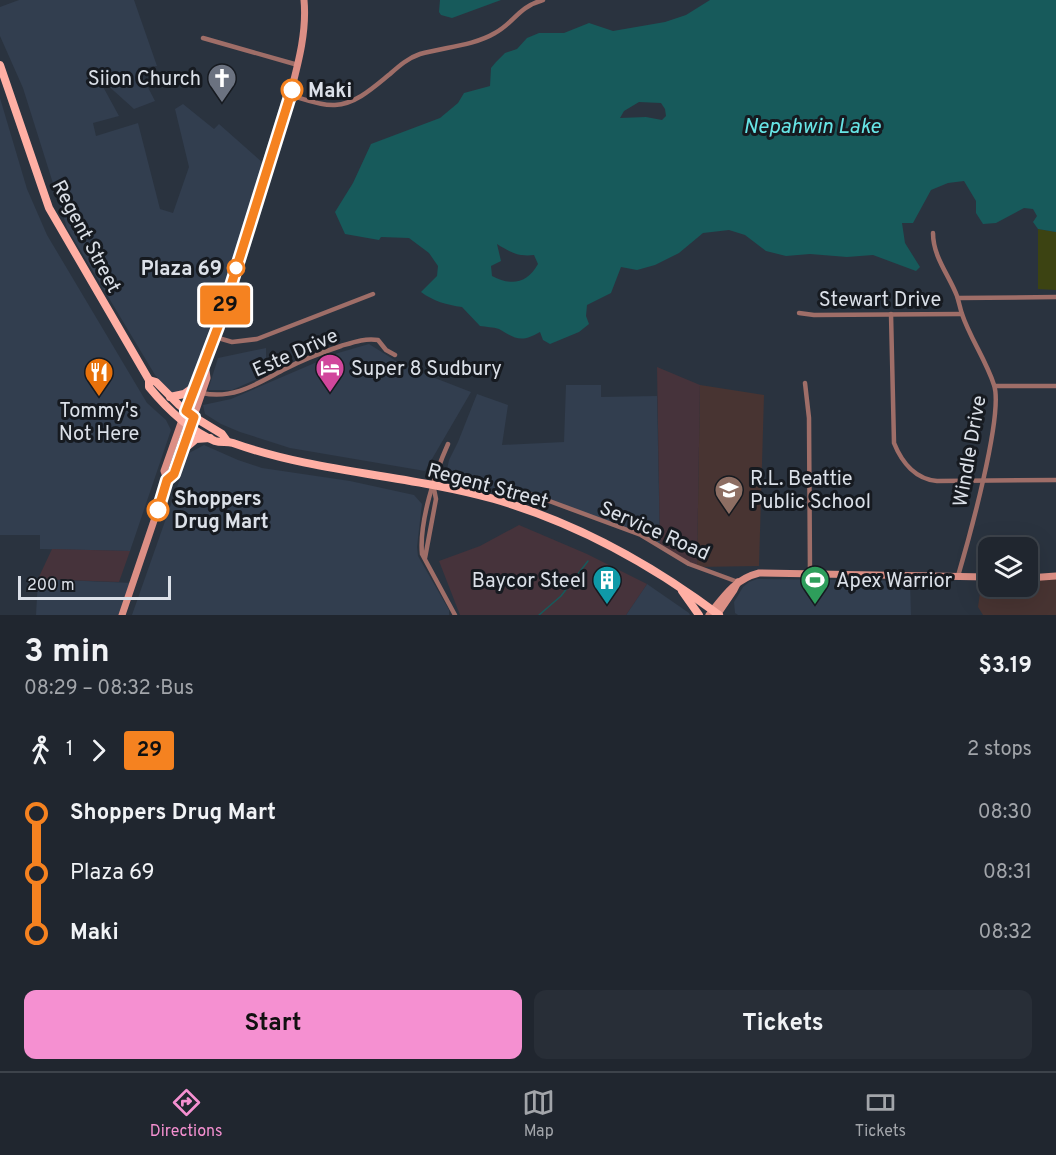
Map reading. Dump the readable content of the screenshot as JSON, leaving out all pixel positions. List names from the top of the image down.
{
  "streets": {
    "main road": ["Regent Street"],
    "street": [
      "Stewart Drive",
      "Este Drive",
      "Windle Drive",
      "Service Road"
    ]
  },
  "crossings": [
    ["Regent Street", "Service Road"],
    ["Stewart Drive", "Windle Drive"]
  ],
  "water": ["Nepahwin Lake"],
  "places": {
    "other": ["Maki", "Plaza 69", "Shoppers Drug Mart"],
    "church": ["Siion Church"],
    "hotel": ["Super 8 Sudbury"],
    "restaurant": ["Tommy's Not Here"],
    "school or university": ["R.L. Beattie Public School"],
    "building": ["Baycor Steel"],
    "sports": ["Apex Warrior"]
  },
  "lines": ["bus line 29"],
  "scale_bar": "200 m",
  "page": {
    "on_map": "29",
    "scale": "200 m",
    "heading": ["3 min", "08:29 – 08:32 · Bus", "$3.19"],
    "legs": ["1", "29", "2 stops"],
    "list": [
      {
        "name": "Shoppers Drug Mart",
        "value": "08:30"
      },
      {
        "name": "Plaza 69",
        "value": "08:31"
      },
      {
        "name": "Maki",
        "value": "08:32"
      }
    ],
    "buttons": ["Start", "Tickets"],
    "tabs": ["Directions", "Map", "Tickets"]
  }
}
